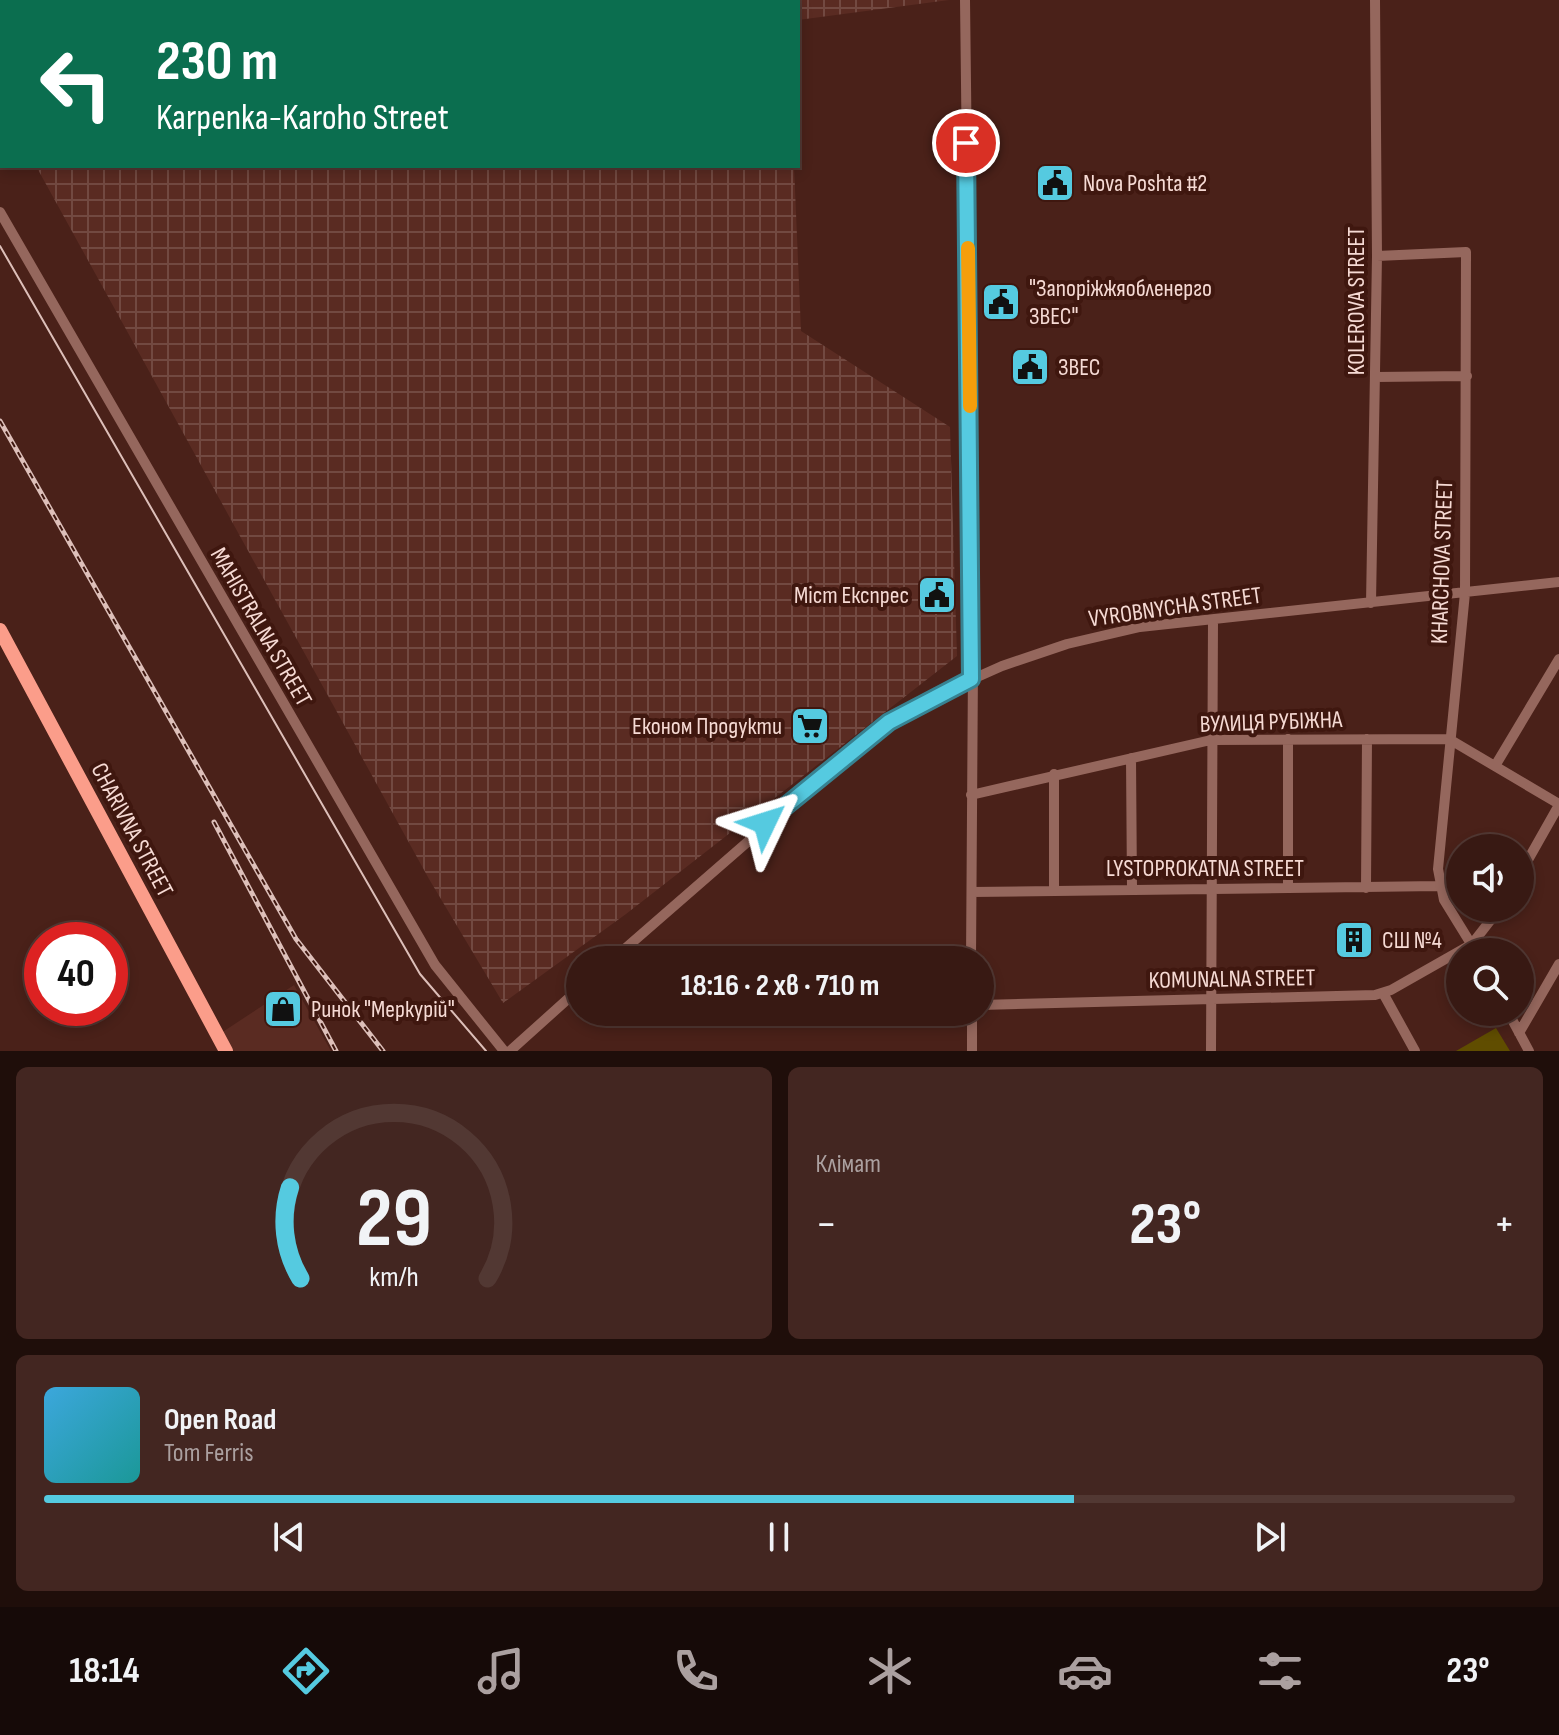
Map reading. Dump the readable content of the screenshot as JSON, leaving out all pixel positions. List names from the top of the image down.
{
  "streets": {
    "main road": ["CHARIVNA STREET"],
    "street": [
      "KOLEROVA STREET",
      "KHARCHOVA STREET",
      "VYROBNYCHA STREET",
      "MAHISTRALNA STREET",
      "ВУЛИЦЯ РУБІЖНА",
      "LYSTOPROKATNA STREET",
      "KOMUNALNA STREET"
    ]
  },
  "crossings": [
    ["KOLEROVA STREET", "KHARCHOVA STREET"],
    ["KOLEROVA STREET", "VYROBNYCHA STREET"],
    ["KHARCHOVA STREET", "VYROBNYCHA STREET"],
    ["KHARCHOVA STREET", "ВУЛИЦЯ РУБІЖНА"],
    ["KHARCHOVA STREET", "LYSTOPROKATNA STREET"]
  ],
  "places": {
    "public building": [
      "Nova Poshta #2",
      "\"Запоріжжяобленерго ЗВЕС\"",
      "ЗВЕС",
      "Мiст Експрес"
    ],
    "supermarket": ["Економ Продукти"],
    "building": ["СШ №4"],
    "shop": ["Ринок \"Меркурій\""]
  },
  "page": {
    "turn": ["230 m", "Karpenka-Karoho Street"],
    "limit": "40",
    "trip": "18:16 · 2 хв · 710 m",
    "tile": "Клімат",
    "heat": ["−", "23°", "+"],
    "song": ["Open Road", "Tom Ferris"],
    "tabs": ["18:14", "23°"],
    "gauge": ["29", "km/h"]
  }
}
